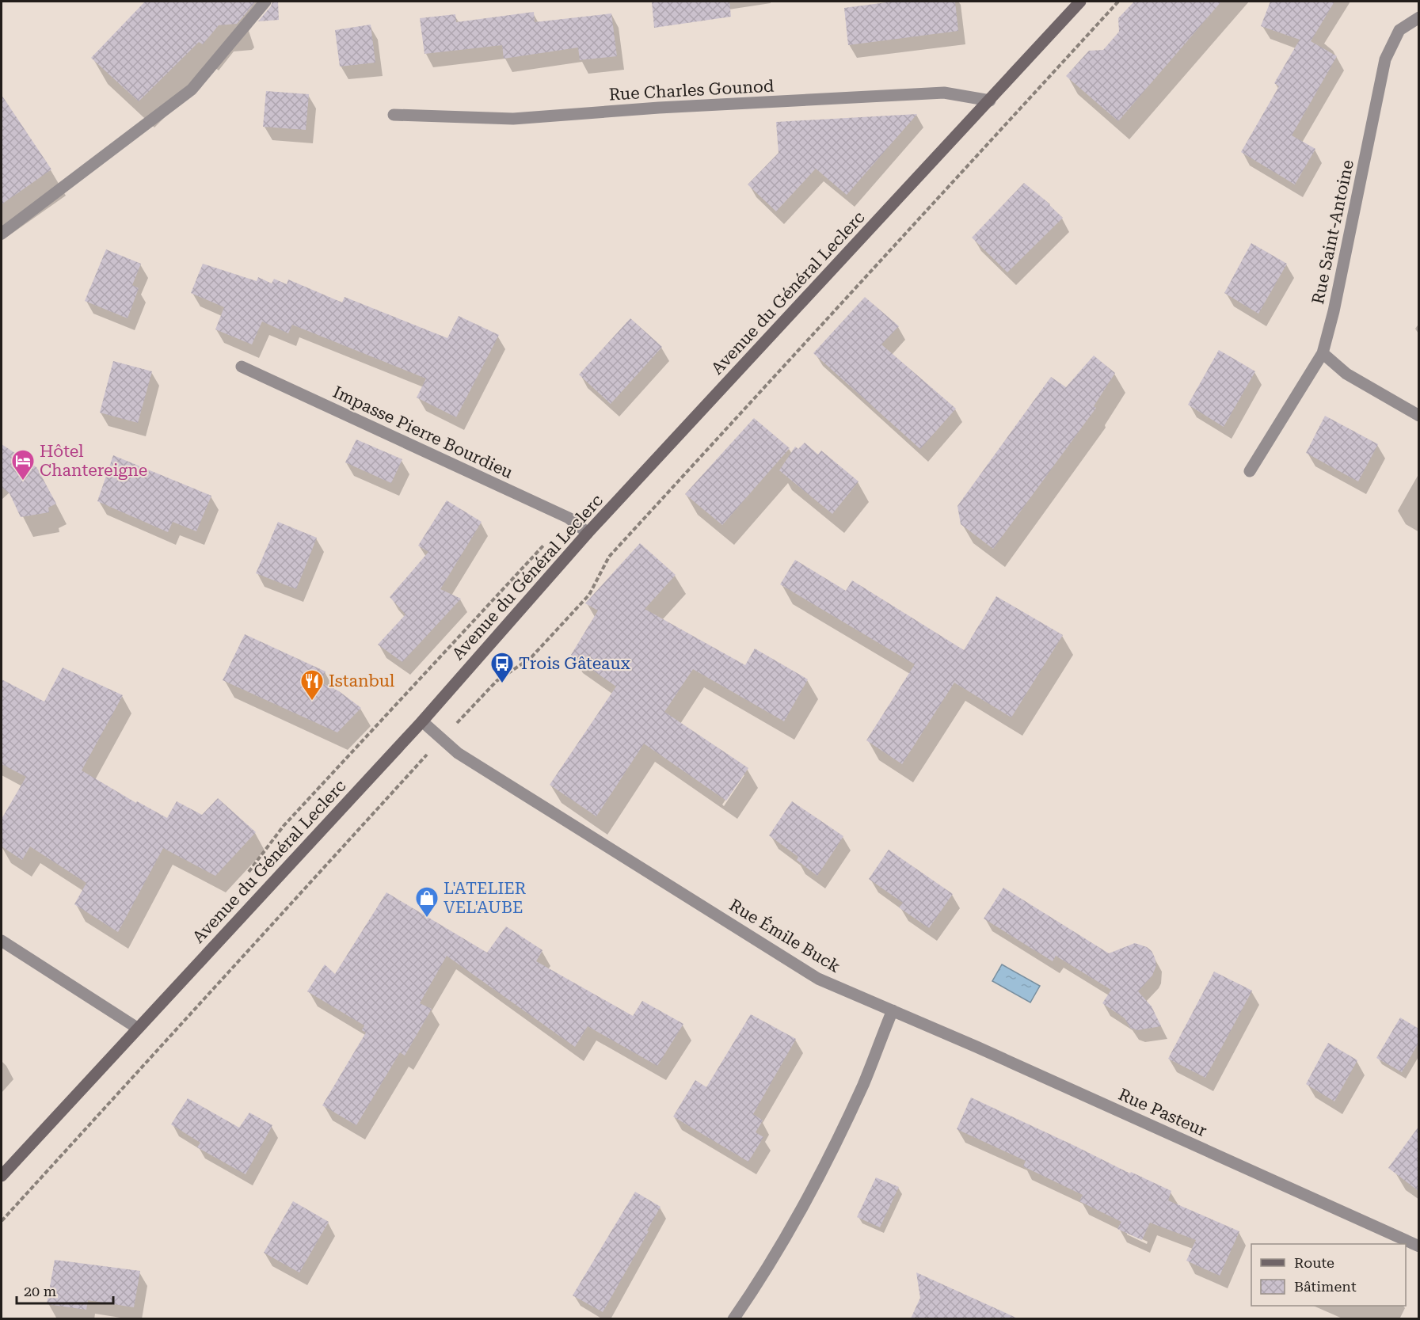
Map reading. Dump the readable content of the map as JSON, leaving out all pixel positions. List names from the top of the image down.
{
  "streets": {
    "main road": ["Avenue du Général Leclerc"],
    "street": [
      "Rue Charles Gounod",
      "Rue Saint-Antoine",
      "Impasse Pierre Bourdieu",
      "Rue Émile Buck",
      "Rue Pasteur"
    ]
  },
  "crossings": [
    ["Rue Charles Gounod", "Avenue du Général Leclerc"],
    ["Avenue du Général Leclerc", "Impasse Pierre Bourdieu"],
    ["Avenue du Général Leclerc", "Rue Émile Buck"],
    ["Rue Émile Buck", "Rue Pasteur"]
  ],
  "places": {
    "hotel": ["Hôtel Chantereigne"],
    "bus stop": ["Trois Gâteaux"],
    "restaurant": ["Istanbul"],
    "shop": ["L'ATELIER VEL'AUBE"]
  },
  "legend": ["Route", "Bâtiment"],
  "scale_bar": "20 m"
}
